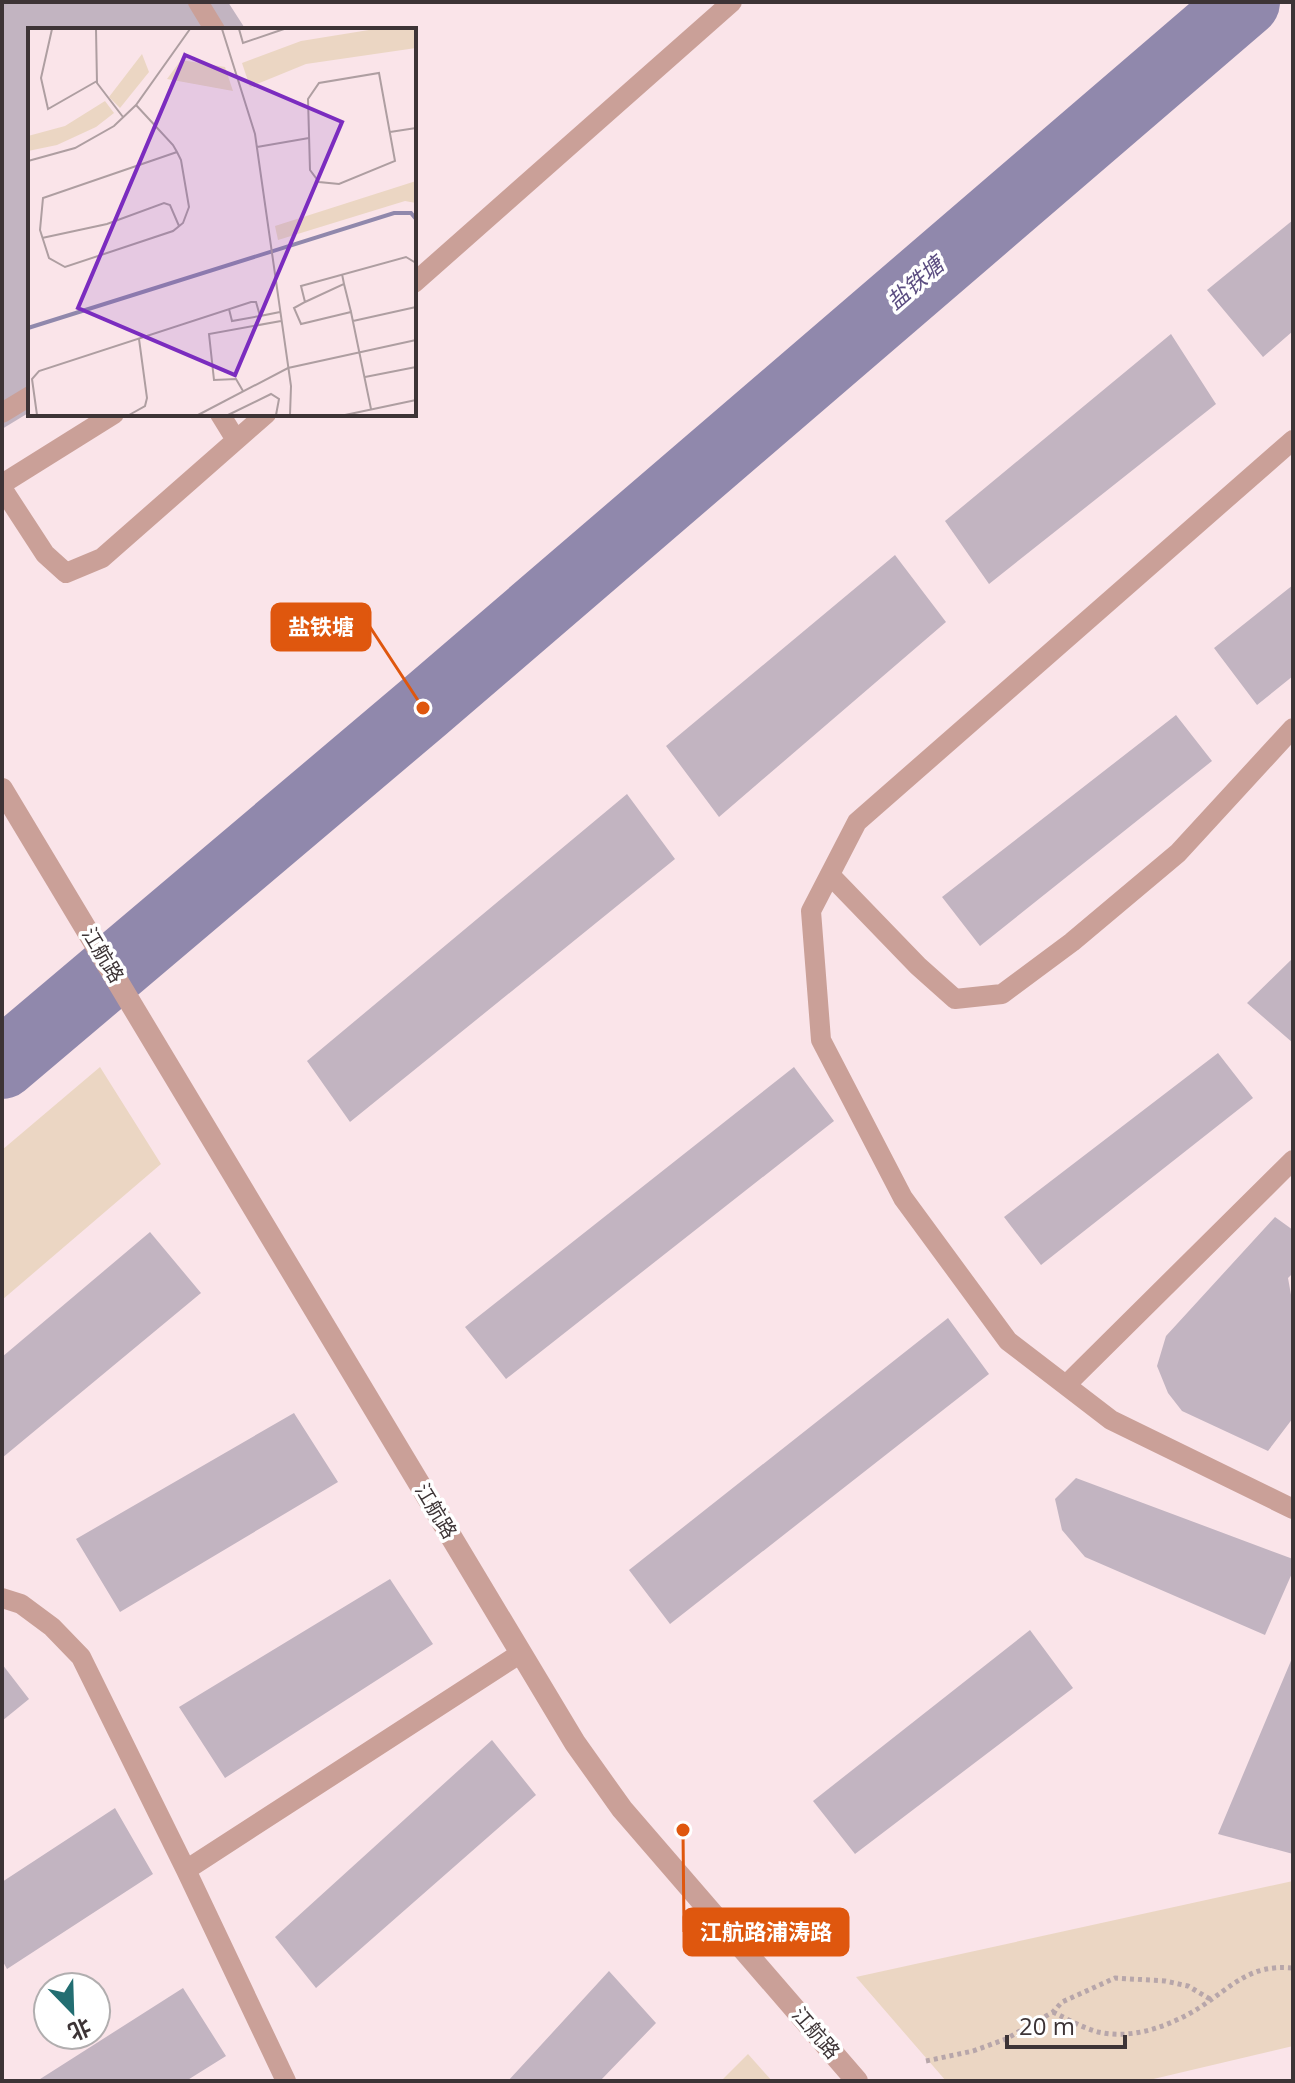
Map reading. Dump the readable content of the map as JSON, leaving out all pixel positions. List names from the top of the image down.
{
  "streets": {
    "street": ["江航路"]
  },
  "water": ["盐铁塘"],
  "places": ["盐铁塘", "江航路浦涛路"],
  "scale_bar": "20 m",
  "north": "bottom right"
}
